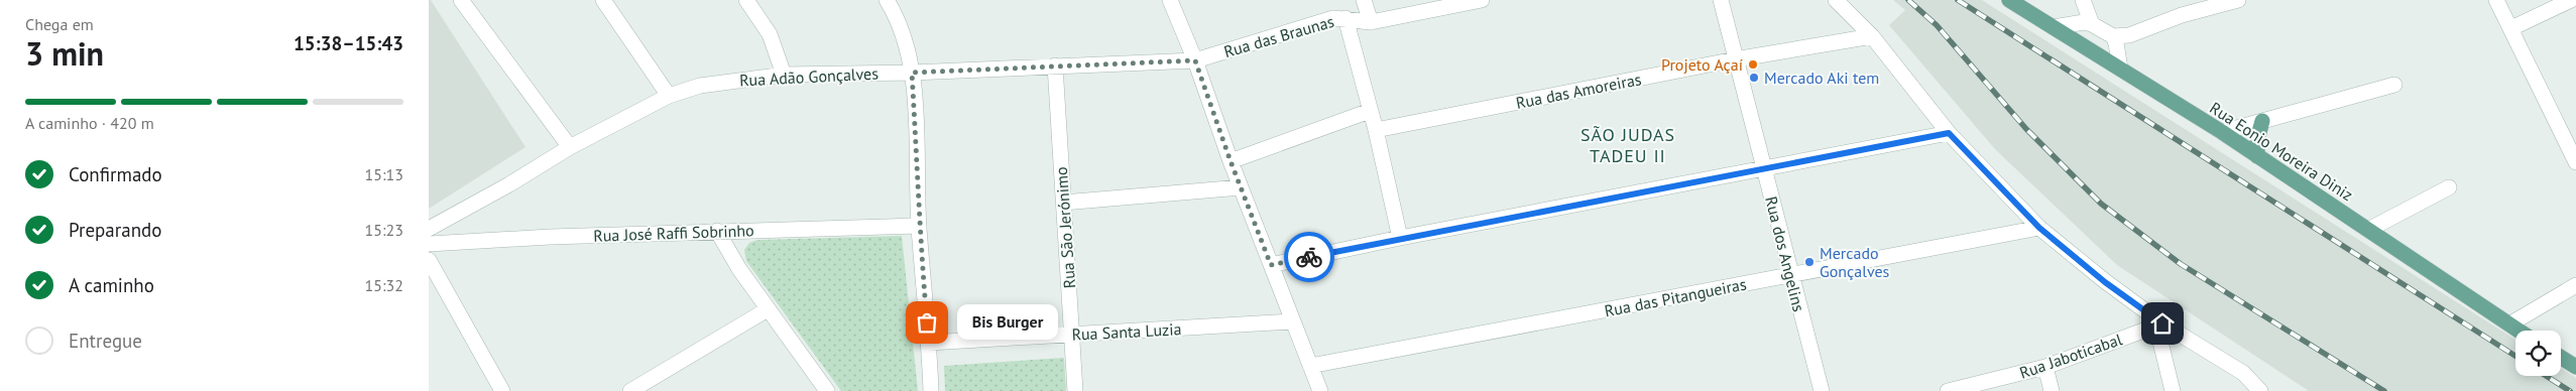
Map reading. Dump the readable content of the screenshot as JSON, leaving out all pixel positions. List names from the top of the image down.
{
  "streets": {
    "main road": ["Rua Eonio Moreira Diniz"],
    "street": [
      "Rua das Braunas",
      "Rua Adão Gonçalves",
      "Rua das Amoreiras",
      "Rua São Jerónimo",
      "Rua José Raffi Sobrinho",
      "Rua dos Angelins",
      "Rua das Pitangueiras",
      "Rua Santa Luzia",
      "Rua Jaboticabal"
    ]
  },
  "crossings": [
    ["Rua das Braunas", "Rua Adão Gonçalves"],
    ["Rua Adão Gonçalves", "Rua São Jerónimo"],
    ["Rua das Amoreiras", "Rua dos Angelins"],
    ["Rua São Jerónimo", "Rua Santa Luzia"],
    ["Rua dos Angelins", "Rua das Pitangueiras"]
  ],
  "districts": ["SÃO JUDAS TADEU II"],
  "places": [
    "Projeto Açaí",
    "Mercado Aki tem",
    "Mercado Gonçalves",
    "Bis Burger"
  ],
  "page": {
    "heading": ["3 min", "Chega em", "15:38–15:43"],
    "bar": "A caminho · 420 m",
    "list": [
      ["Confirmado", "15:13"],
      ["Preparando", "15:23"],
      ["A caminho", "15:32"],
      "Entregue"
    ],
    "bubble": "Bis Burger"
  }
}
